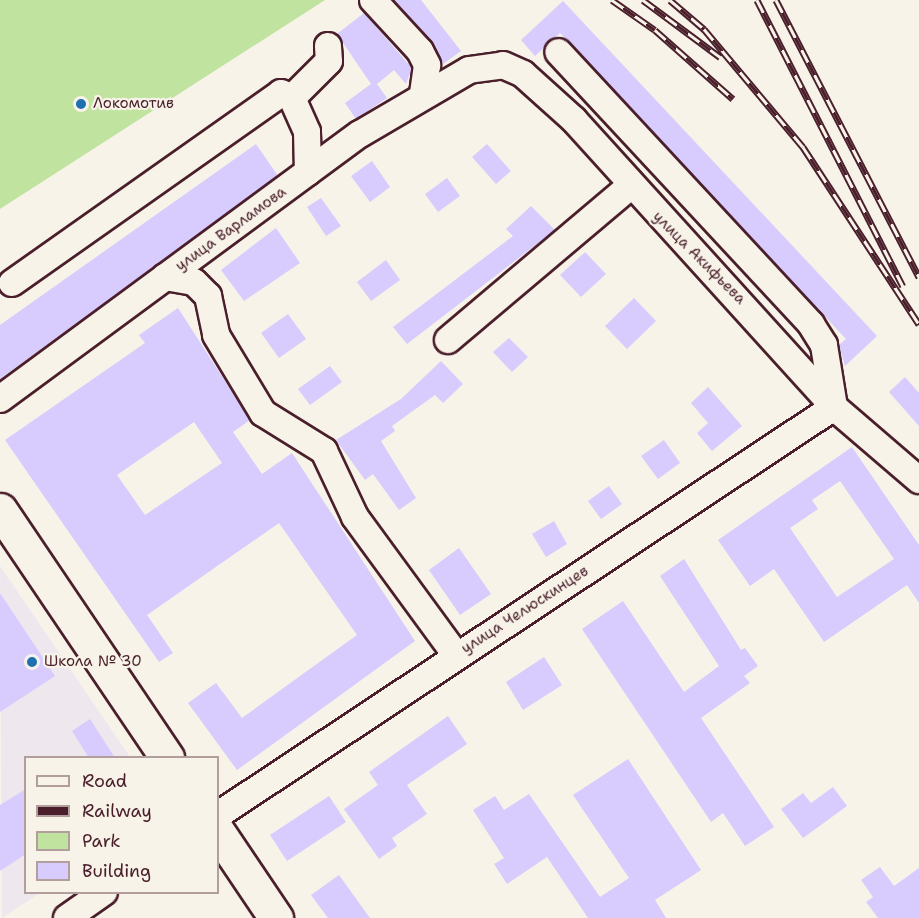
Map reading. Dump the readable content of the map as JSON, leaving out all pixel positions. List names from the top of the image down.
{
  "streets": {
    "street": ["улица Варламова", "улица Акифьева", "улица Челюскинцев"]
  },
  "crossings": [
    ["улица Варламова", "улица Акифьева"],
    ["улица Акифьева", "улица Челюскинцев"]
  ],
  "places": ["Локомотив", "Школа № 30"],
  "legend": [
    "Road",
    "Railway",
    "Park",
    "Building"
  ]
}
